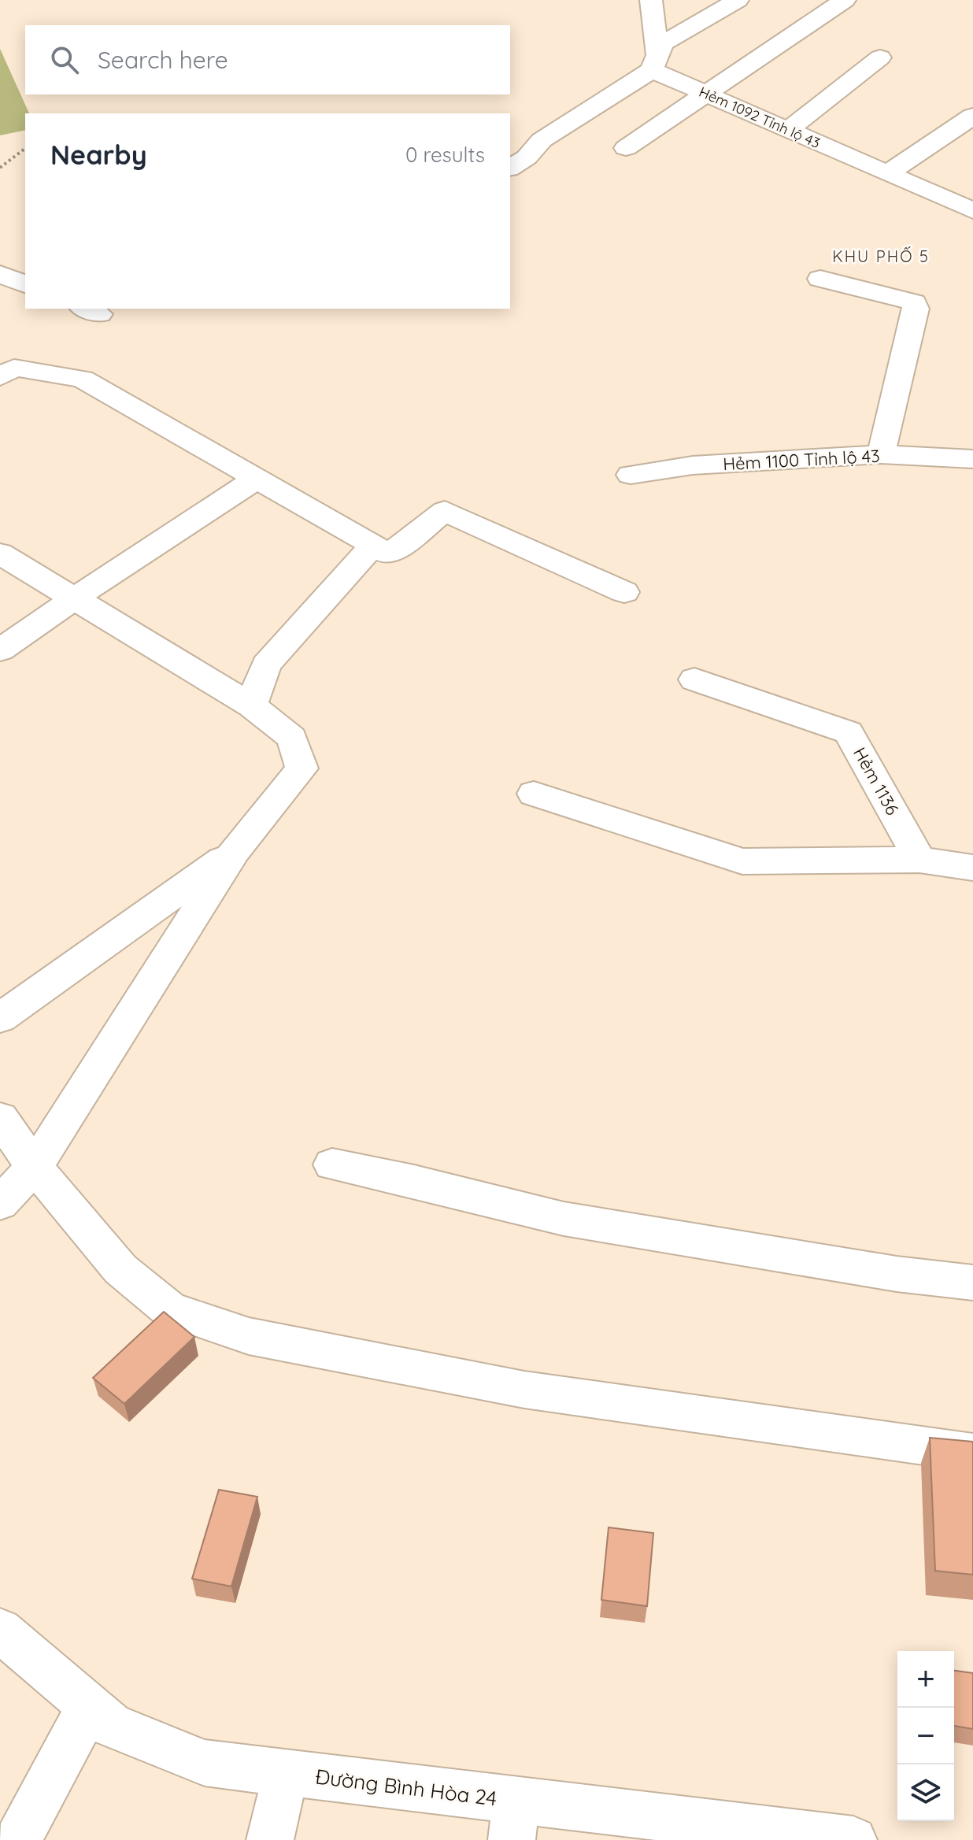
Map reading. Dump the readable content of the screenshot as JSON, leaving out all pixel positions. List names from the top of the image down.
{
  "streets": {
    "street": [
      "Hẻm 1092 Tỉnh lộ 43",
      "Hẻm 1100 Tỉnh lộ 43",
      "Hẻm 1136",
      "Đường Bình Hòa 24"
    ]
  },
  "districts": ["KHU PHỐ 5"],
  "page": {
    "search": "Search here",
    "heading": ["Nearby", "0 results"],
    "map_buttons": ["+", "−"]
  }
}
